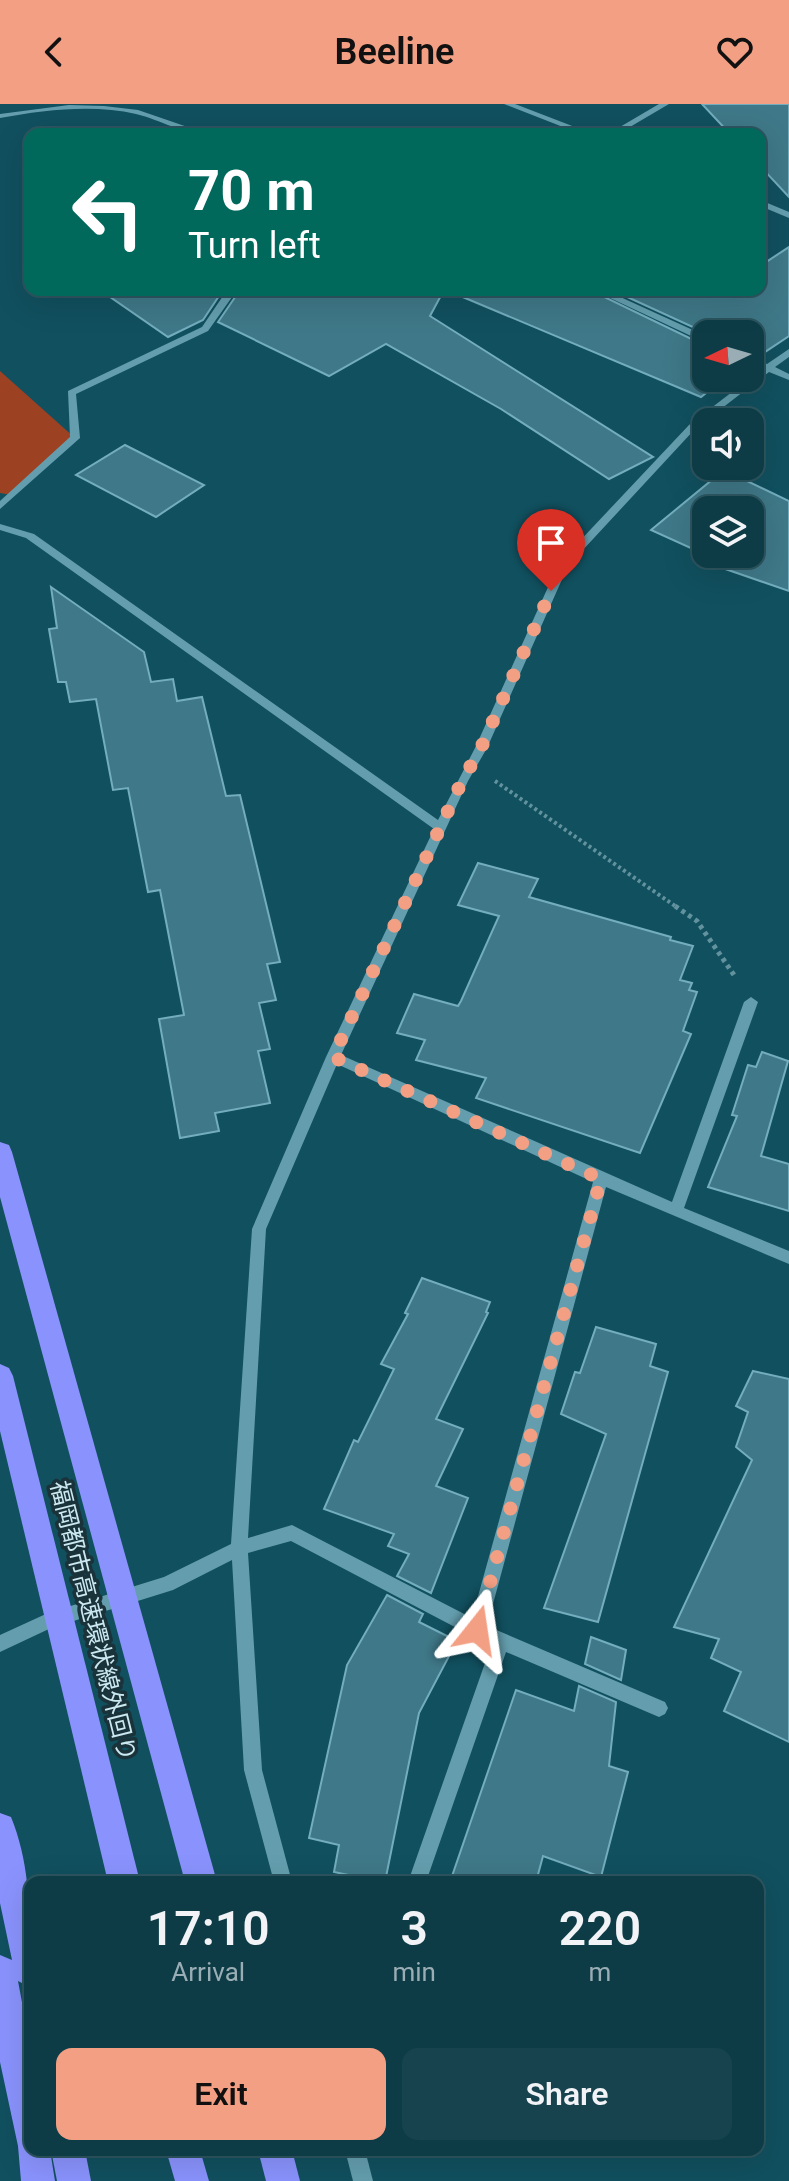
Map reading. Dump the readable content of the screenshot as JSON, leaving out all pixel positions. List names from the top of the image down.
{
  "streets": {
    "highway": ["福岡都市高速環状線外回り"]
  },
  "north": "left",
  "page": {
    "header": "Beeline",
    "turn": ["70 m", "Turn left"],
    "eta": [
      "17:10",
      "Arrival",
      "3",
      "min",
      "220",
      "m"
    ],
    "buttons": ["Exit", "Share"]
  }
}
